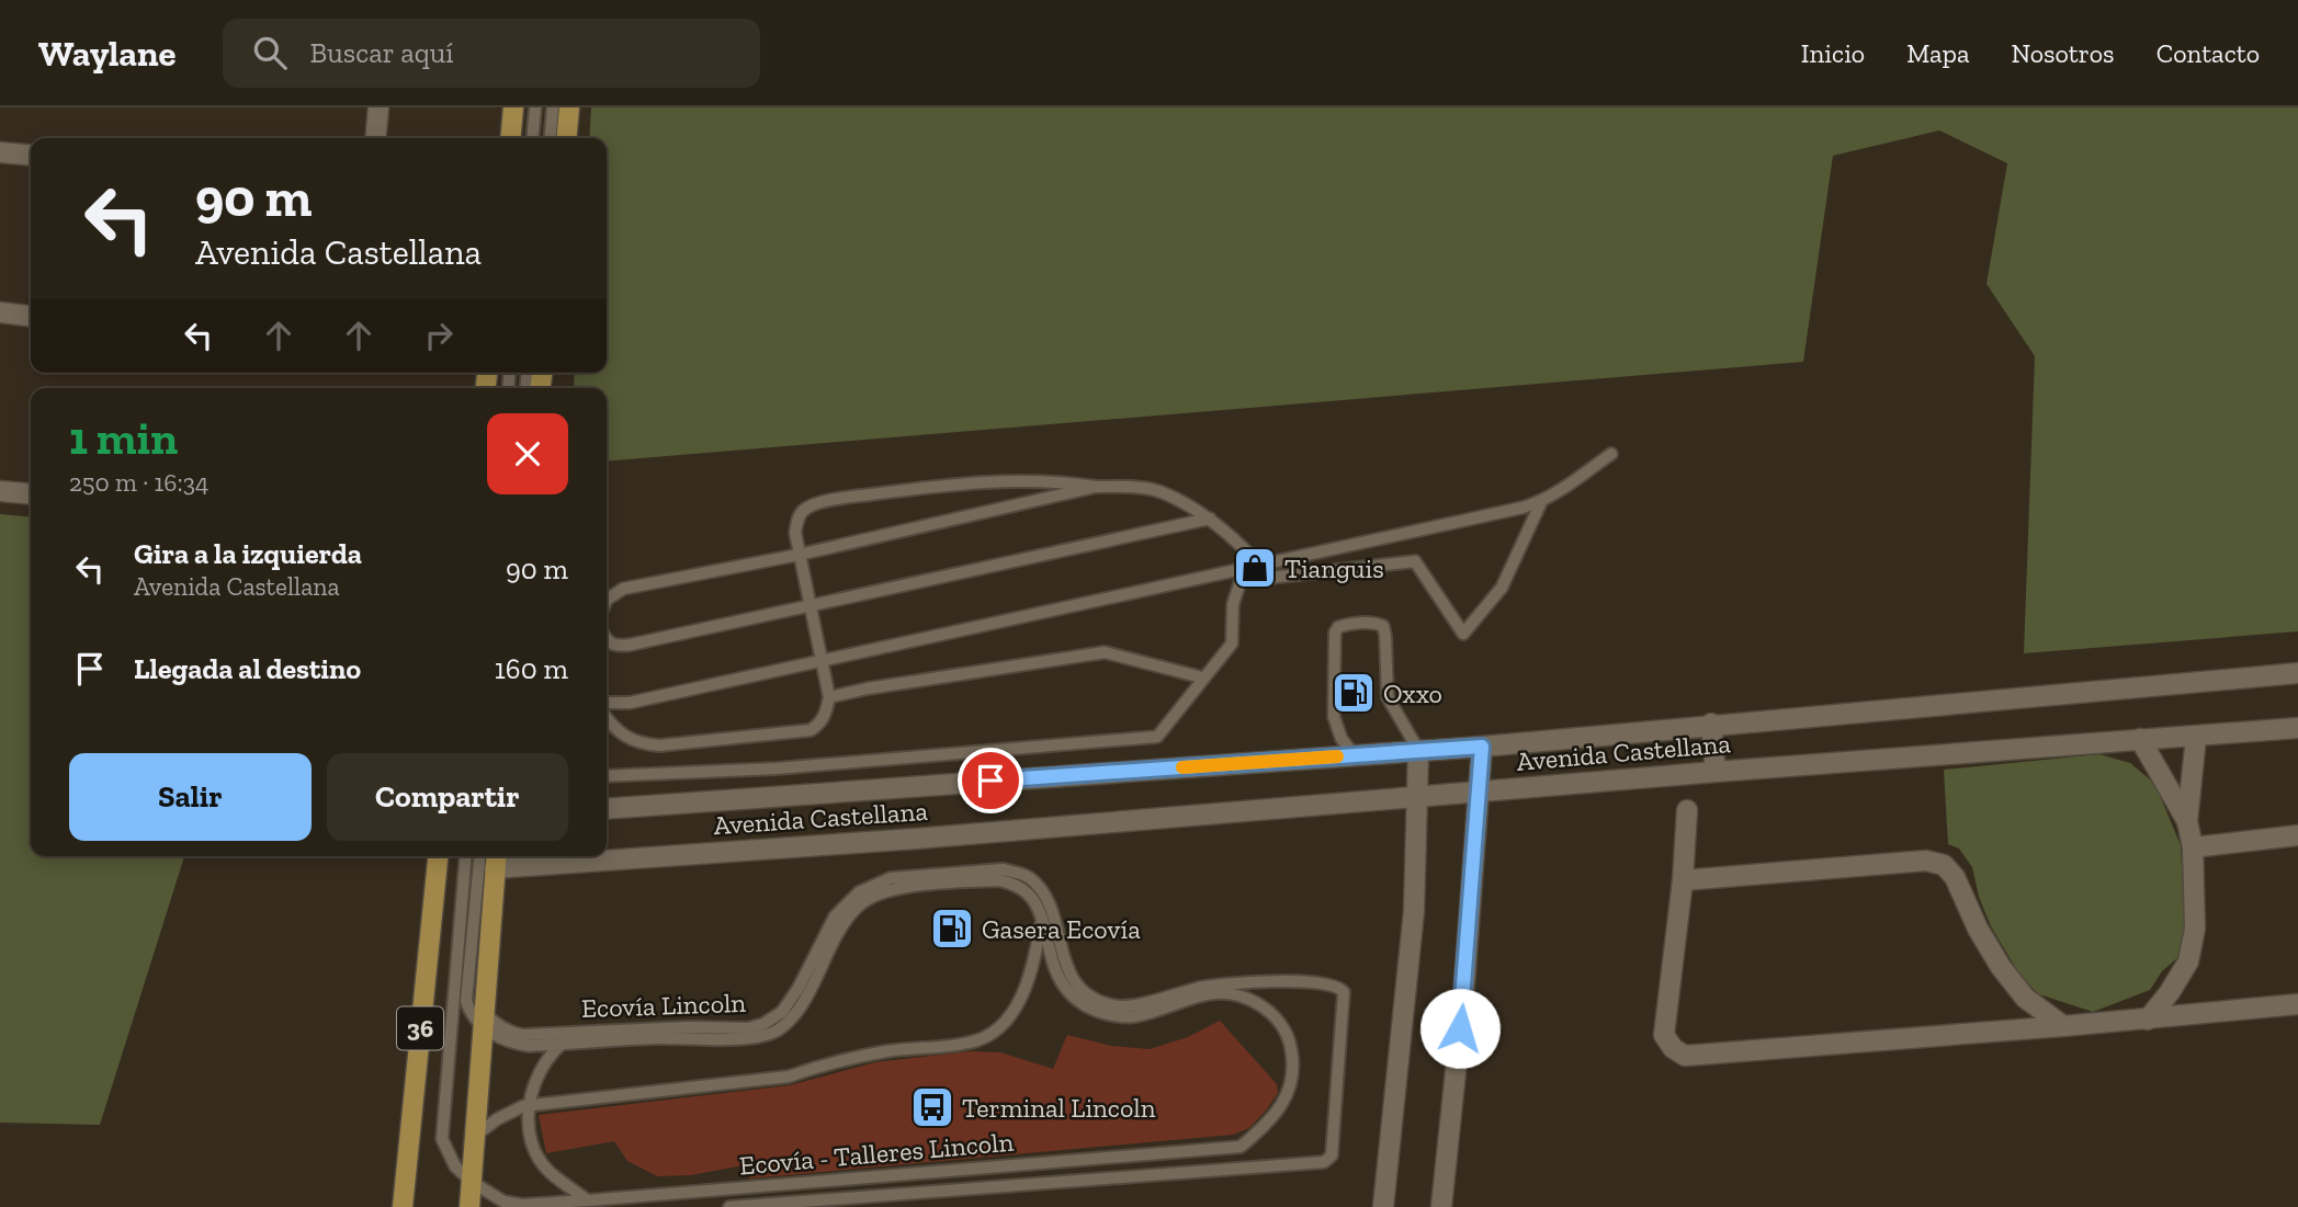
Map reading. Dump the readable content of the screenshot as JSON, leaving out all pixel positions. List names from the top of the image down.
{
  "streets": {
    "main road": ["36"],
    "street": ["Avenida Castellana"],
    "lane": ["Ecovía Lincoln", "Ecovía - Talleres Lincoln"]
  },
  "crossings": [
    ["Avenida Castellana", "36"],
    ["Ecovía Lincoln", "36"],
    ["Ecovía Lincoln", "Ecovía - Talleres Lincoln"],
    ["36", "Ecovía - Talleres Lincoln"]
  ],
  "places": {
    "shop": ["Tianguis"],
    "fuel station": ["Oxxo", "Gasera Ecovía"],
    "bus stop": ["Terminal Lincoln"]
  },
  "page": {
    "header": "Waylane",
    "search": "Buscar aquí",
    "nav": [
      "Inicio",
      "Mapa",
      "Nosotros",
      "Contacto"
    ],
    "turn": ["90 m", "Avenida Castellana"],
    "heading": ["1 min", "250 m · 16:34"],
    "list": [
      {
        "name": "Gira a la izquierda",
        "note": "Avenida Castellana",
        "value": "90 m"
      },
      {
        "name": "Llegada al destino",
        "value": "160 m"
      }
    ],
    "buttons": ["Salir", "Compartir"]
  }
}
